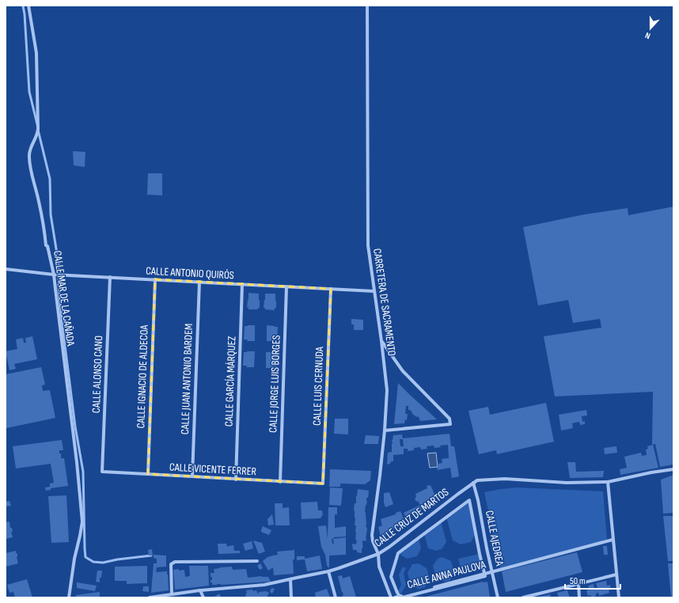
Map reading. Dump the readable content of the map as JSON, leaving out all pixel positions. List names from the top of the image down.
{
  "streets": {
    "street": [
      "CALLE ANTONIO QUIRÓS",
      "CALLE MAR DE LA CAÑADA",
      "CARRETERA DE SACRAMENTO",
      "CALLE ALONSO CANO",
      "CALLE IGNACIO DE ALDECOA",
      "CALLE JUAN ANTONIO BARDEM",
      "CALLE GARCÍA MÁRQUEZ",
      "CALLE JORGE LUIS BORGES",
      "CALLE LUIS CERNUDA",
      "CALLE VICENTE FERRER",
      "CALLE CRUZ DE MARTOS",
      "CALLE AJEDREA",
      "CALLE ANNA PAULOVA"
    ]
  },
  "crossings": [
    ["CALLE ANTONIO QUIRÓS", "CALLE MAR DE LA CAÑADA"],
    ["CALLE ANTONIO QUIRÓS", "CARRETERA DE SACRAMENTO"],
    ["CALLE ANTONIO QUIRÓS", "CALLE ALONSO CANO"],
    ["CALLE ANTONIO QUIRÓS", "CALLE IGNACIO DE ALDECOA"],
    ["CALLE ANTONIO QUIRÓS", "CALLE JUAN ANTONIO BARDEM"],
    ["CALLE ANTONIO QUIRÓS", "CALLE GARCÍA MÁRQUEZ"],
    ["CALLE ANTONIO QUIRÓS", "CALLE JORGE LUIS BORGES"],
    ["CALLE ANTONIO QUIRÓS", "CALLE LUIS CERNUDA"],
    ["CARRETERA DE SACRAMENTO", "CALLE CRUZ DE MARTOS"],
    ["CALLE ALONSO CANO", "CALLE VICENTE FERRER"],
    ["CALLE IGNACIO DE ALDECOA", "CALLE VICENTE FERRER"],
    ["CALLE JUAN ANTONIO BARDEM", "CALLE VICENTE FERRER"],
    ["CALLE GARCÍA MÁRQUEZ", "CALLE VICENTE FERRER"],
    ["CALLE JORGE LUIS BORGES", "CALLE VICENTE FERRER"],
    ["CALLE LUIS CERNUDA", "CALLE VICENTE FERRER"],
    ["CALLE CRUZ DE MARTOS", "CALLE AJEDREA"],
    ["CALLE AJEDREA", "CALLE ANNA PAULOVA"]
  ],
  "scale_bar": "50 m",
  "north": "bottom"
}
